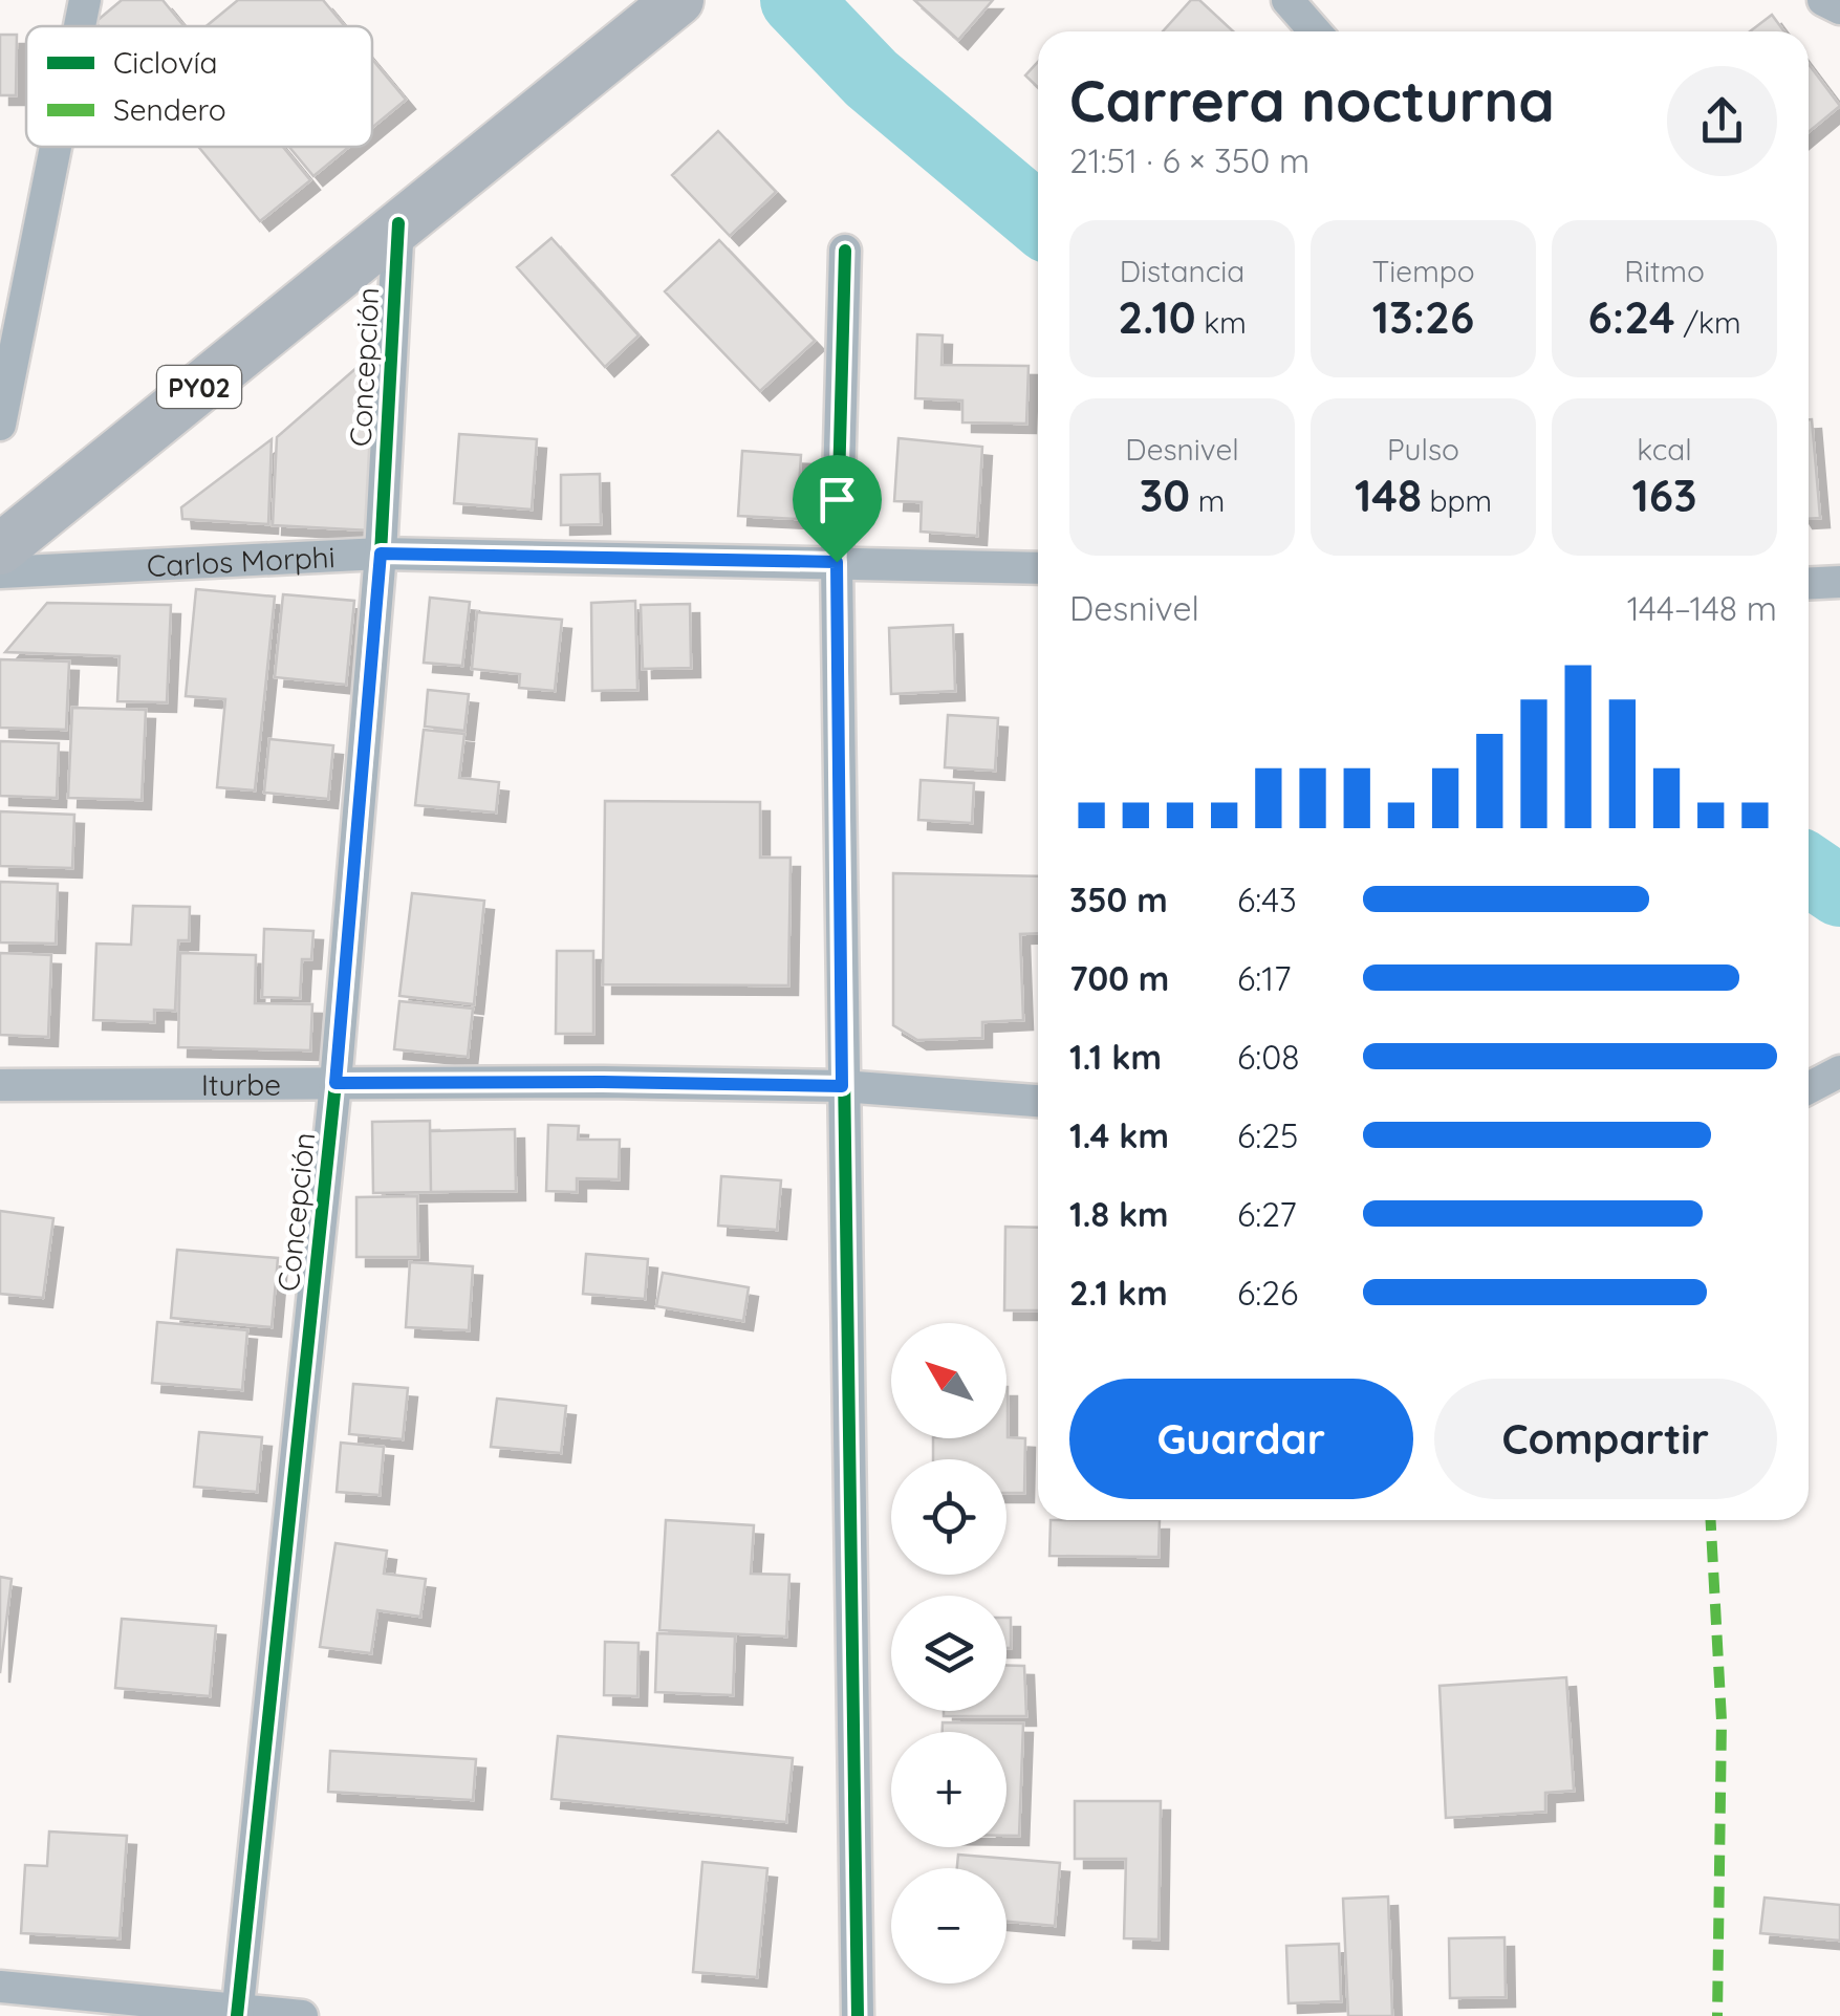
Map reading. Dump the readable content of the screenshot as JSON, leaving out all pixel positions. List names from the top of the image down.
{
  "streets": {
    "main road": ["PY02"],
    "street": ["Concepción", "Carlos Morphi", "Iturbe"]
  },
  "crossings": [
    ["Concepción", "PY02"],
    ["Concepción", "Carlos Morphi"],
    ["Concepción", "Iturbe"]
  ],
  "legend": ["Ciclovía", "Sendero"],
  "north": "top left",
  "page": {
    "heading": ["Carrera nocturna", "21:51 · 6 × 350 m"],
    "stats": [
      ["Distancia", "2.10 km"],
      ["Tiempo", "13:26"],
      ["Ritmo", "6:24 /km"],
      ["Desnivel", "30 m"],
      ["Pulso", "148 bpm"],
      ["kcal", "163"]
    ],
    "chart": ["Desnivel", "144–148 m"],
    "list": [
      {
        "name": "350 m",
        "note": "6:43"
      },
      {
        "name": "700 m",
        "note": "6:17"
      },
      {
        "name": "1.1 km",
        "note": "6:08"
      },
      {
        "name": "1.4 km",
        "note": "6:25"
      },
      {
        "name": "1.8 km",
        "note": "6:27"
      },
      {
        "name": "2.1 km",
        "note": "6:26"
      }
    ],
    "map_buttons": ["+", "−"],
    "buttons": ["Guardar", "Compartir"]
  }
}
